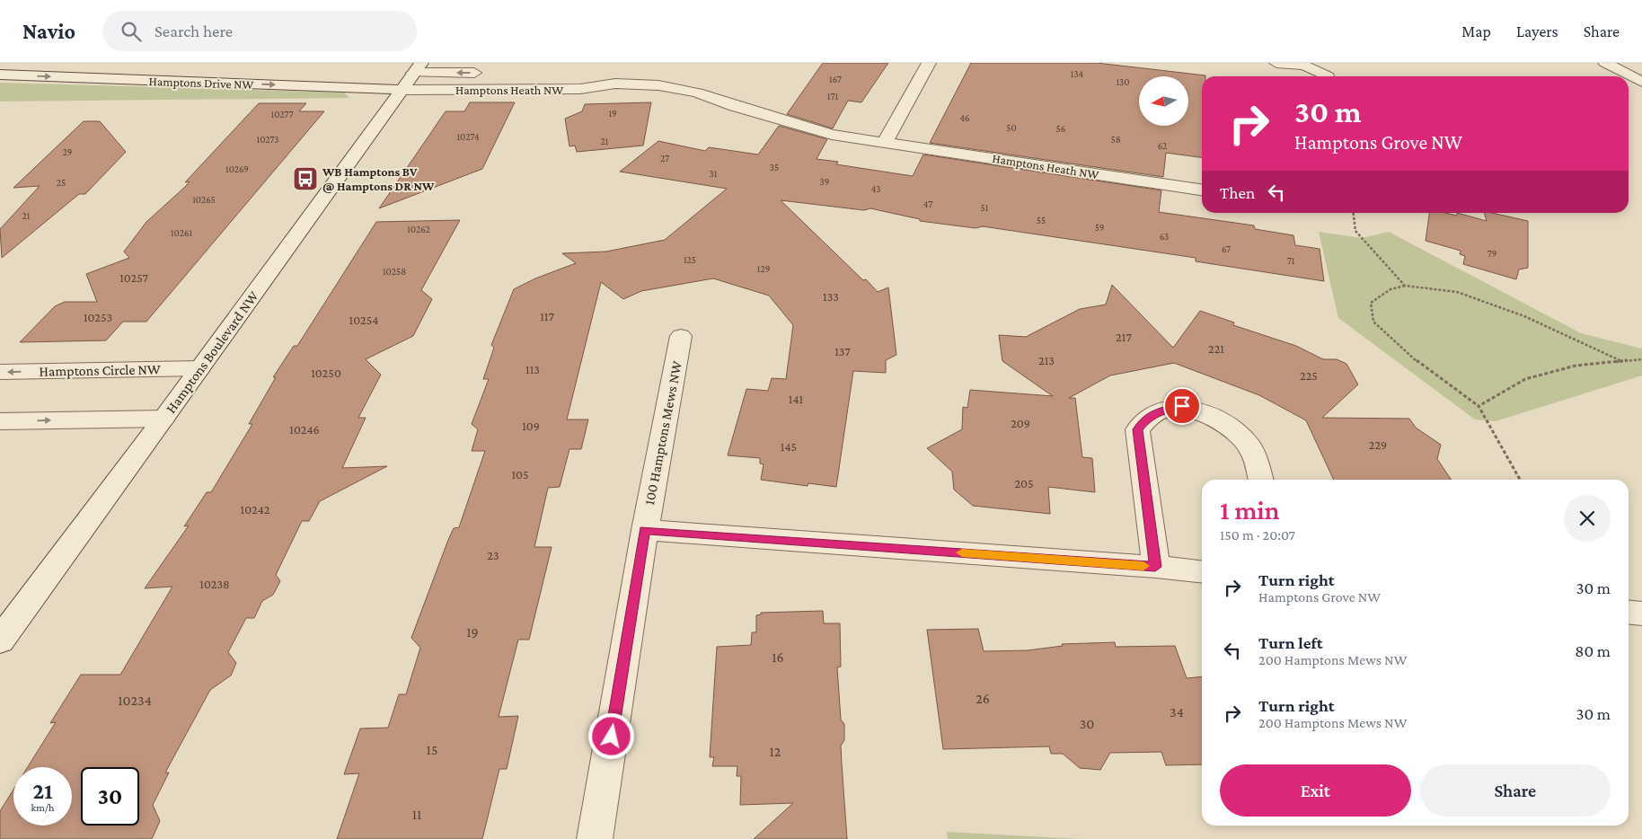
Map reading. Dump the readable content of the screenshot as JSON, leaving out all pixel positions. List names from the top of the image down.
{
  "streets": {
    "street": [
      "Hamptons Drive NW",
      "Hamptons Heath NW",
      "Hamptons Boulevard NW",
      "Hamptons Circle NW",
      "100 Hamptons Mews NW"
    ]
  },
  "crossings": [
    ["Hamptons Drive NW", "Hamptons Heath NW"],
    ["Hamptons Drive NW", "Hamptons Boulevard NW"],
    ["Hamptons Heath NW", "Hamptons Boulevard NW"],
    ["Hamptons Boulevard NW", "Hamptons Circle NW"]
  ],
  "one_way": ["Hamptons Drive NW"],
  "places": {
    "bus stop": ["WB Hamptons BV @ Hamptons DR NW"]
  },
  "house_numbers": [
    "134",
    "167",
    "130",
    "171",
    "19",
    "10277",
    "46",
    "50",
    "56",
    "10274",
    "10273",
    "58",
    "21",
    "62",
    "29",
    "27",
    "35",
    "10269",
    "31",
    "39",
    "25",
    "43",
    "10265",
    "47",
    "51",
    "21",
    "55",
    "59",
    "10262",
    "10261",
    "63",
    "67",
    "79",
    "125",
    "71",
    "129",
    "10258",
    "10257",
    "133",
    "117",
    "10253",
    "10254",
    "217",
    "221",
    "137",
    "213",
    "113",
    "10250",
    "225",
    "141",
    "209",
    "109",
    "10246",
    "229",
    "145",
    "105",
    "205",
    "10242",
    "23",
    "10238",
    "19",
    "16",
    "26",
    "10234",
    "34",
    "30",
    "15",
    "12",
    "11"
  ],
  "north": "left",
  "page": {
    "header": "Navio",
    "search": "Search here",
    "nav": ["Map", "Layers", "Share"],
    "turn": ["30 m", "Hamptons Grove NW"],
    "then": "Then",
    "heading": ["1 min", "150 m · 20:07"],
    "list": [
      {
        "name": "Turn right",
        "note": "Hamptons Grove NW",
        "value": "30 m"
      },
      {
        "name": "Turn left",
        "note": "200 Hamptons Mews NW",
        "value": "80 m"
      },
      {
        "name": "Turn right",
        "note": "200 Hamptons Mews NW",
        "value": "30 m"
      }
    ],
    "buttons": ["Exit", "Share"],
    "speed": "21 km/h",
    "limit": "30"
  }
}
